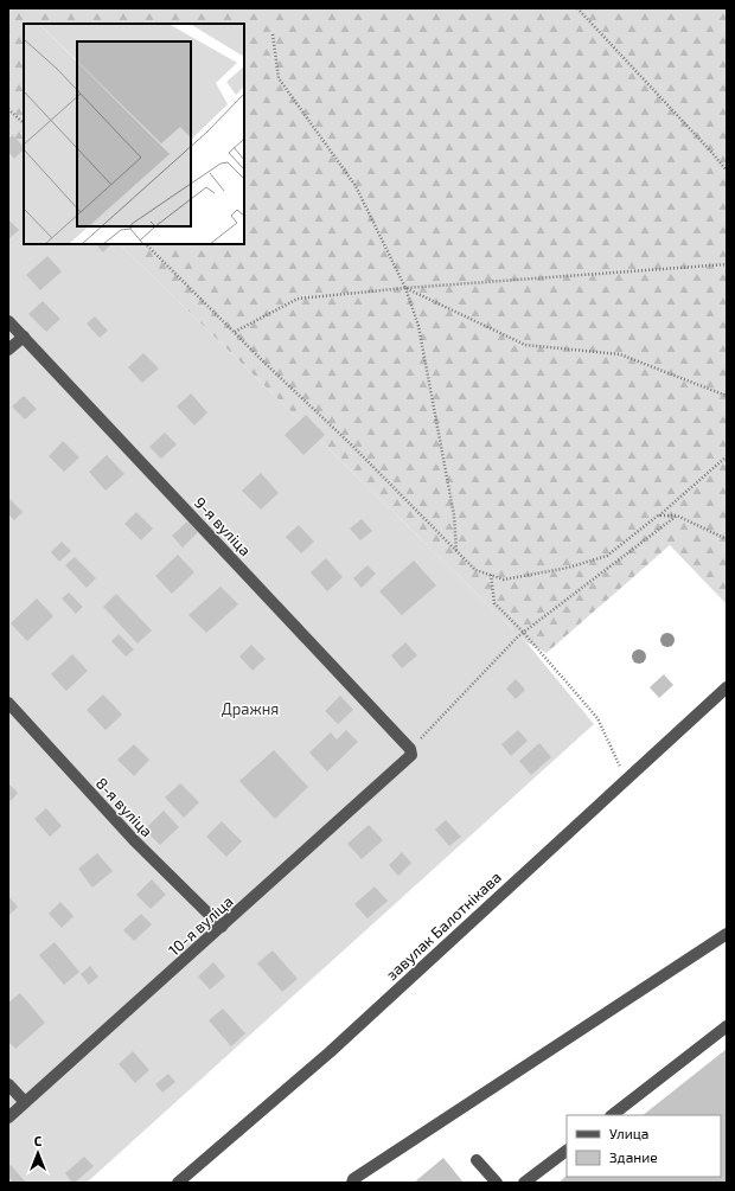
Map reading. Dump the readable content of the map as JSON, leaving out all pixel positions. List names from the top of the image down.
{
  "streets": {
    "street": [
      "9-я вуліца",
      "8-я вуліца",
      "10-я вуліца",
      "завулак Балотнікава"
    ]
  },
  "crossings": [
    ["9-я вуліца", "10-я вуліца"],
    ["8-я вуліца", "10-я вуліца"]
  ],
  "parks": ["Дражня"],
  "legend": ["Улица", "Здание"],
  "north": "top"
}
